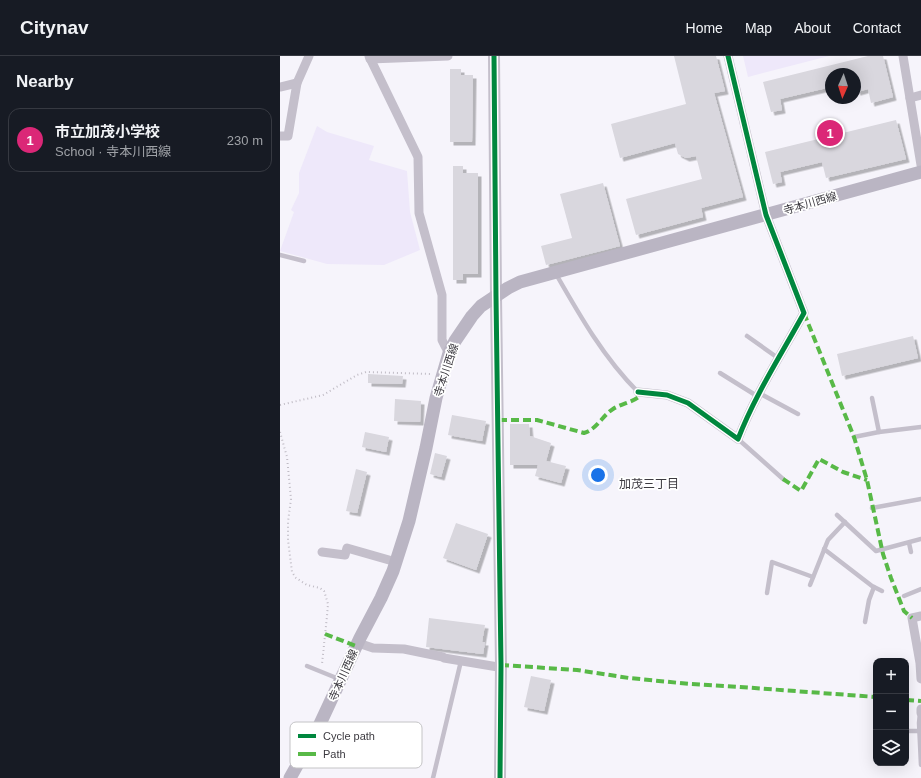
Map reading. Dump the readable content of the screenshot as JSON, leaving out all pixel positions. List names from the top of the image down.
{
  "streets": {
    "main road": ["寺本川西線"]
  },
  "districts": ["加茂三丁目"],
  "legend": ["Cycle path", "Path"],
  "north": "bottom",
  "page": {
    "header": "Citynav",
    "nav": [
      "Home",
      "Map",
      "About",
      "Contact"
    ],
    "heading": "Nearby",
    "list": [
      {
        "mark": "1",
        "name": "市立加茂小学校",
        "note": "School · 寺本川西線",
        "value": "230 m"
      }
    ],
    "pins": "1",
    "map_buttons": ["+", "−"]
  }
}
